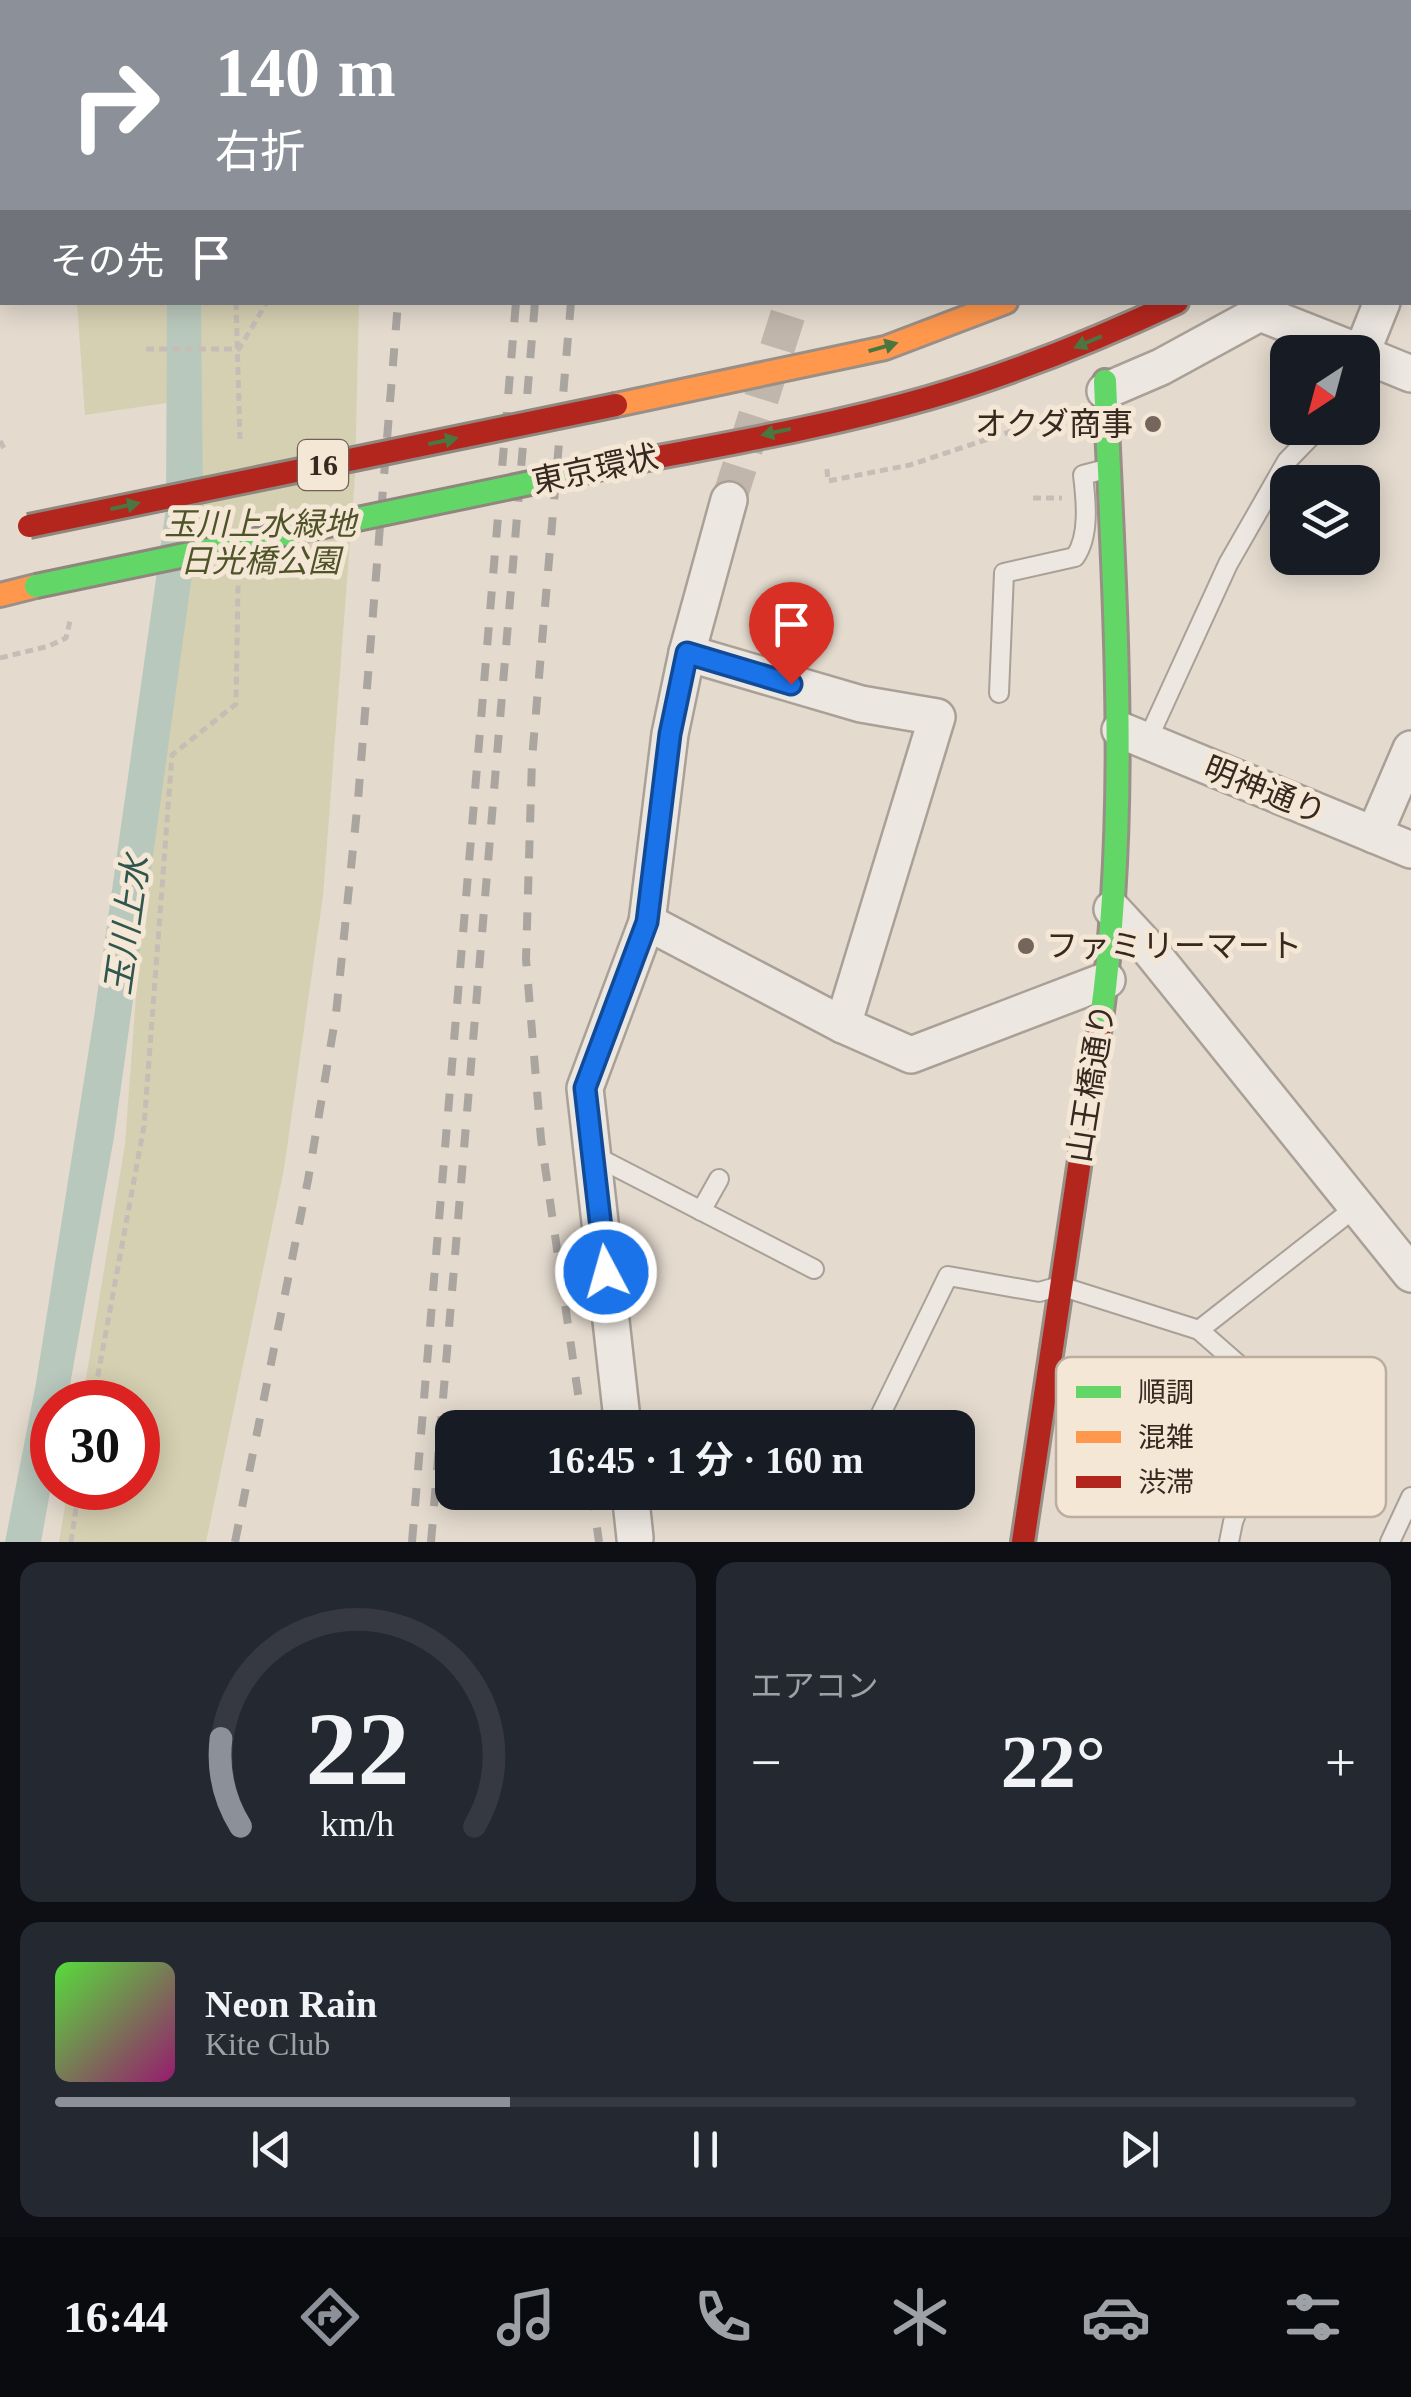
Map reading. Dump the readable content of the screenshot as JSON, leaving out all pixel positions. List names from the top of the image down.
{
  "streets": {
    "main road": ["16", "東京環状", "山王橋通り"],
    "street": ["明神通り"]
  },
  "crossings": [
    ["明神通り", "山王橋通り"]
  ],
  "water": ["玉川上水"],
  "parks": ["玉川上水緑地 日光橋公園"],
  "places": ["オクダ商事", "ファミリーマート"],
  "legend": ["順調", "混雑", "渋滞"],
  "north": "bottom left",
  "page": {
    "turn": ["140 m", "右折"],
    "then": "その先",
    "limit": "30",
    "trip": "16:45 · 1 分 · 160 m",
    "tile": "エアコン",
    "heat": ["−", "22°", "+"],
    "song": ["Neon Rain", "Kite Club"],
    "tabs": "16:44",
    "gauge": ["22", "km/h"]
  }
}
